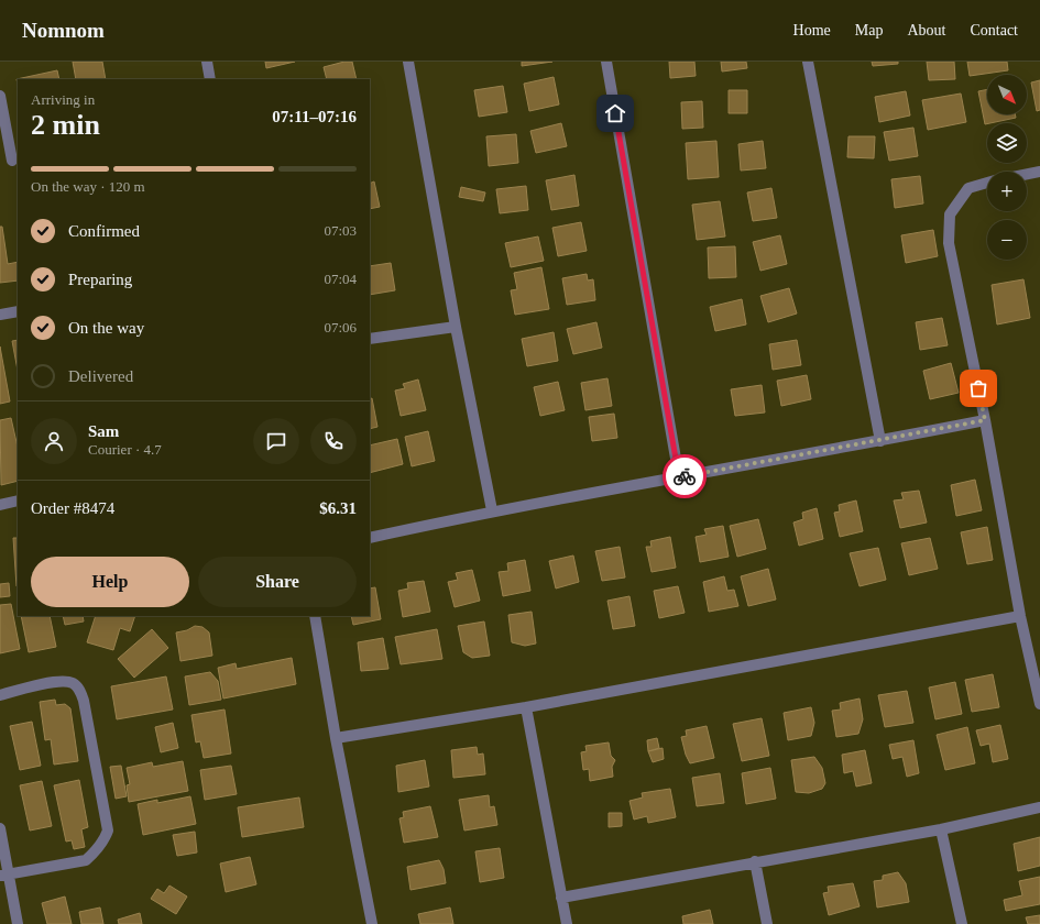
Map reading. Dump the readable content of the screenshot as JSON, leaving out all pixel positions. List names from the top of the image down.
{
  "north": "bottom right",
  "page": {
    "header": "Nomnom",
    "nav": [
      "Home",
      "Map",
      "About",
      "Contact"
    ],
    "map_buttons": ["+", "−"],
    "heading": ["2 min", "Arriving in", "07:11–07:16"],
    "panel": [
      "Sam",
      "Courier · 4.7",
      "Order #8474",
      "$6.31"
    ],
    "bar": "On the way · 120 m",
    "list": [
      ["Confirmed", "07:03"],
      ["Preparing", "07:04"],
      ["On the way", "07:06"],
      "Delivered"
    ],
    "buttons": ["Help", "Share"]
  }
}
